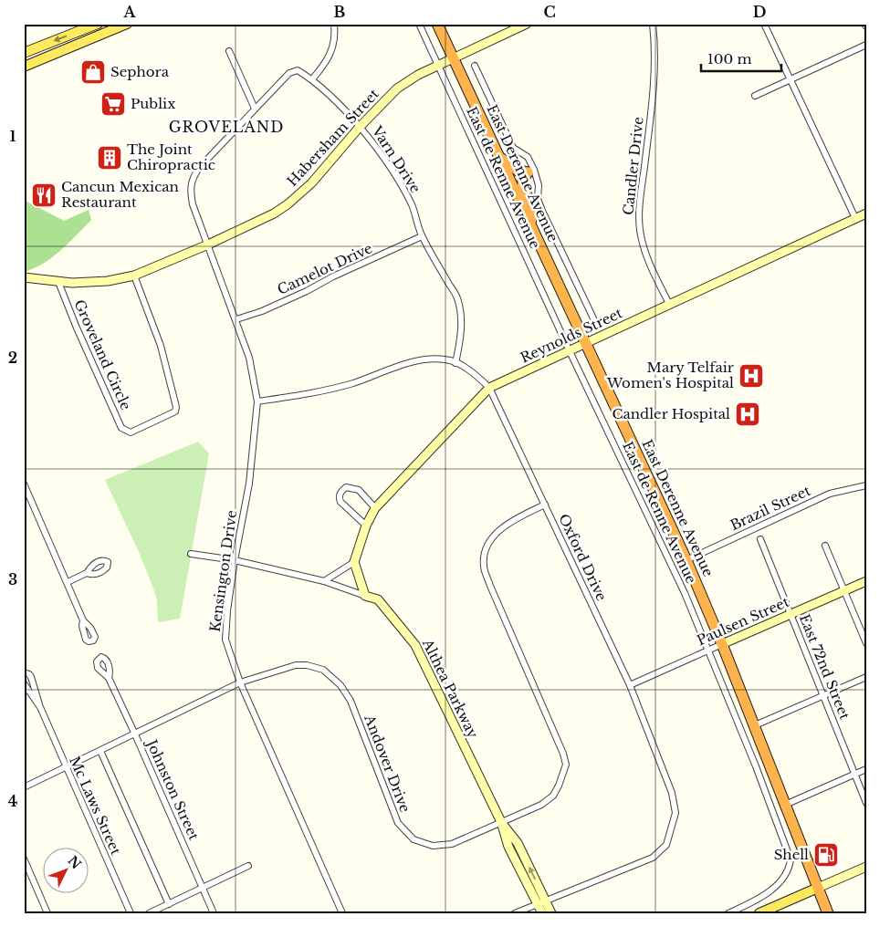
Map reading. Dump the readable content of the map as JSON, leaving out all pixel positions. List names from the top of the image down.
{
  "streets": {
    "highway": ["East Derenne Avenue"],
    "street": [
      "Habersham Street",
      "Varn Drive",
      "Candler Drive",
      "East de Renne Avenue",
      "Camelot Drive",
      "Reynolds Street",
      "Groveland Circle",
      "Brazil Street",
      "Oxford Drive",
      "Kensington Drive",
      "Paulsen Street",
      "East 72nd Street",
      "Althea Parkway",
      "Andover Drive",
      "Johnston Street",
      "Mc Laws Street"
    ]
  },
  "crossings": [
    ["Habersham Street", "Varn Drive"],
    ["Habersham Street", "East Derenne Avenue"],
    ["Habersham Street", "East de Renne Avenue"],
    ["Habersham Street", "Groveland Circle"],
    ["Habersham Street", "Kensington Drive"],
    ["Varn Drive", "Camelot Drive"],
    ["Varn Drive", "Oxford Drive"],
    ["Varn Drive", "Kensington Drive"],
    ["Candler Drive", "Reynolds Street"],
    ["East Derenne Avenue", "Reynolds Street"],
    ["East Derenne Avenue", "Brazil Street"],
    ["East Derenne Avenue", "Paulsen Street"],
    ["East de Renne Avenue", "Reynolds Street"],
    ["East de Renne Avenue", "Paulsen Street"],
    ["Camelot Drive", "Kensington Drive"],
    ["Reynolds Street", "Oxford Drive"],
    ["Oxford Drive", "Kensington Drive"],
    ["Oxford Drive", "Paulsen Street"],
    ["Oxford Drive", "Althea Parkway"],
    ["Oxford Drive", "Andover Drive"],
    ["Kensington Drive", "Althea Parkway"],
    ["Kensington Drive", "Andover Drive"],
    ["Paulsen Street", "East 72nd Street"],
    ["Althea Parkway", "Andover Drive"],
    ["Andover Drive", "Johnston Street"],
    ["Andover Drive", "Mc Laws Street"]
  ],
  "districts": ["GROVELAND"],
  "places": {
    "shop": ["Sephora"],
    "supermarket": ["Publix"],
    "building": ["The Joint Chiropractic"],
    "restaurant": ["Cancun Mexican Restaurant"],
    "hospital": ["Mary Telfair Women's Hospital", "Candler Hospital"],
    "fuel station": ["Shell"]
  },
  "scale_bar": "100 m",
  "north": "top right",
  "grid": {
    "columns": [
      "A",
      "B",
      "C",
      "D"
    ],
    "rows": [
      "1",
      "2",
      "3",
      "4"
    ]
  }
}
